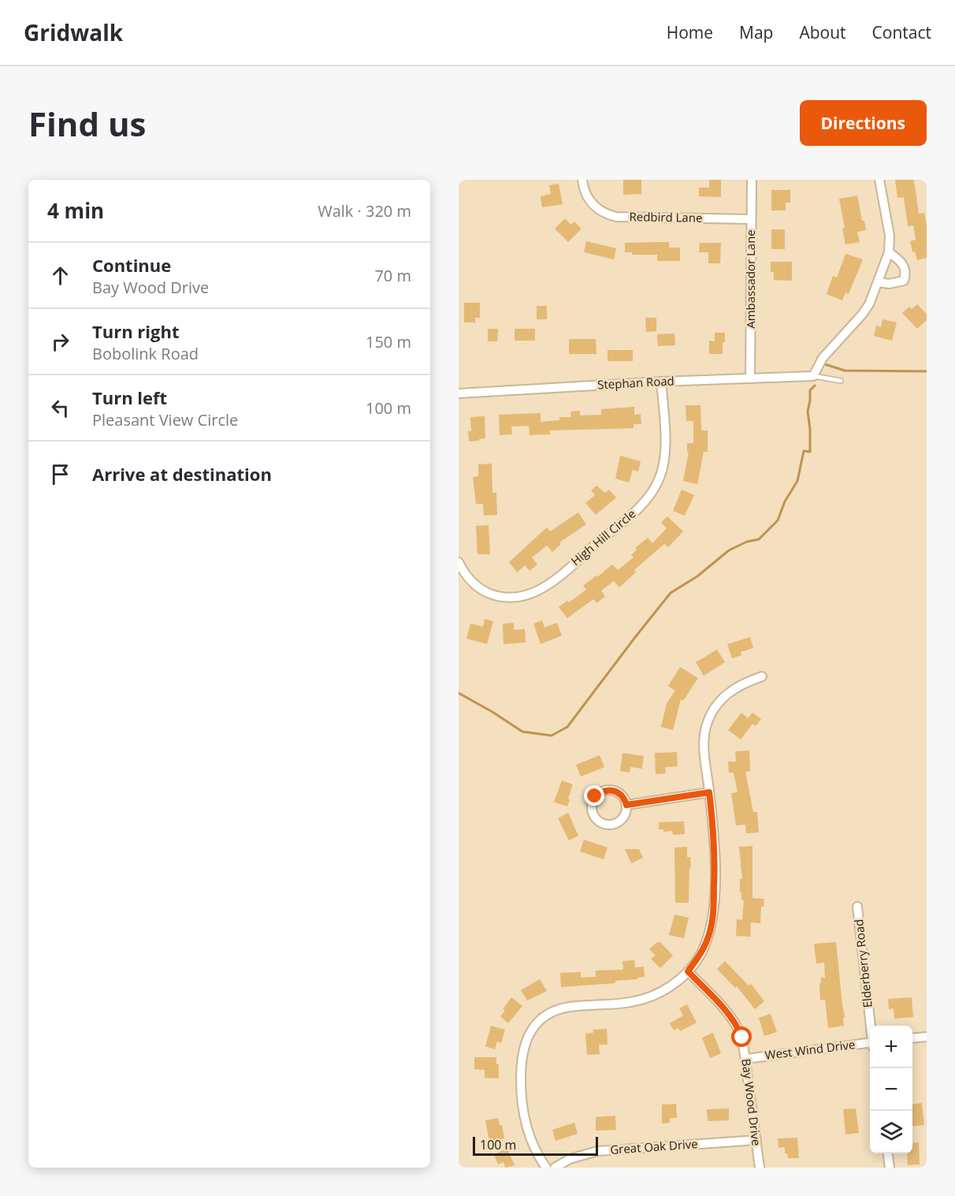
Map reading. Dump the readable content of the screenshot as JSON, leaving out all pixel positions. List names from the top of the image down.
{
  "streets": {
    "street": [
      "Redbird Lane",
      "Ambassador Lane",
      "Stephan Road",
      "High Hill Circle",
      "Elderberry Road",
      "West Wind Drive",
      "Bay Wood Drive",
      "Great Oak Drive"
    ]
  },
  "crossings": [
    ["Redbird Lane", "Ambassador Lane"],
    ["Ambassador Lane", "Stephan Road"],
    ["Stephan Road", "High Hill Circle"],
    ["West Wind Drive", "Bay Wood Drive"],
    ["Bay Wood Drive", "Great Oak Drive"]
  ],
  "scale_bar": "100 m",
  "page": {
    "header": "Gridwalk",
    "nav": [
      "Home",
      "Map",
      "About",
      "Contact"
    ],
    "buttons": "Directions",
    "title": "Find us",
    "heading": ["4 min", "Walk · 320 m"],
    "list": [
      ["Continue", "Bay Wood Drive", "70 m"],
      ["Turn right", "Bobolink Road", "150 m"],
      ["Turn left", "Pleasant View Circle", "100 m"],
      "Arrive at destination"
    ],
    "map_buttons": ["+", "−"],
    "scale": "100 m"
  }
}
